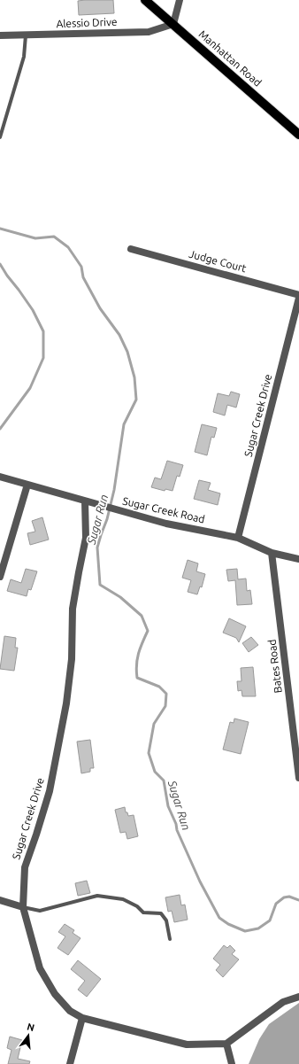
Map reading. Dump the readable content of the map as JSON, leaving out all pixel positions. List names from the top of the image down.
{
  "streets": {
    "main road": ["Manhattan Road"],
    "street": [
      "Alessio Drive",
      "Judge Court",
      "Sugar Creek Drive",
      "Sugar Creek Road",
      "Bates Road"
    ]
  },
  "crossings": [
    ["Alessio Drive", "Manhattan Road"],
    ["Sugar Creek Drive", "Sugar Creek Road"],
    ["Sugar Creek Road", "Bates Road"]
  ],
  "water": ["Sugar Run"],
  "north": "top"
}
